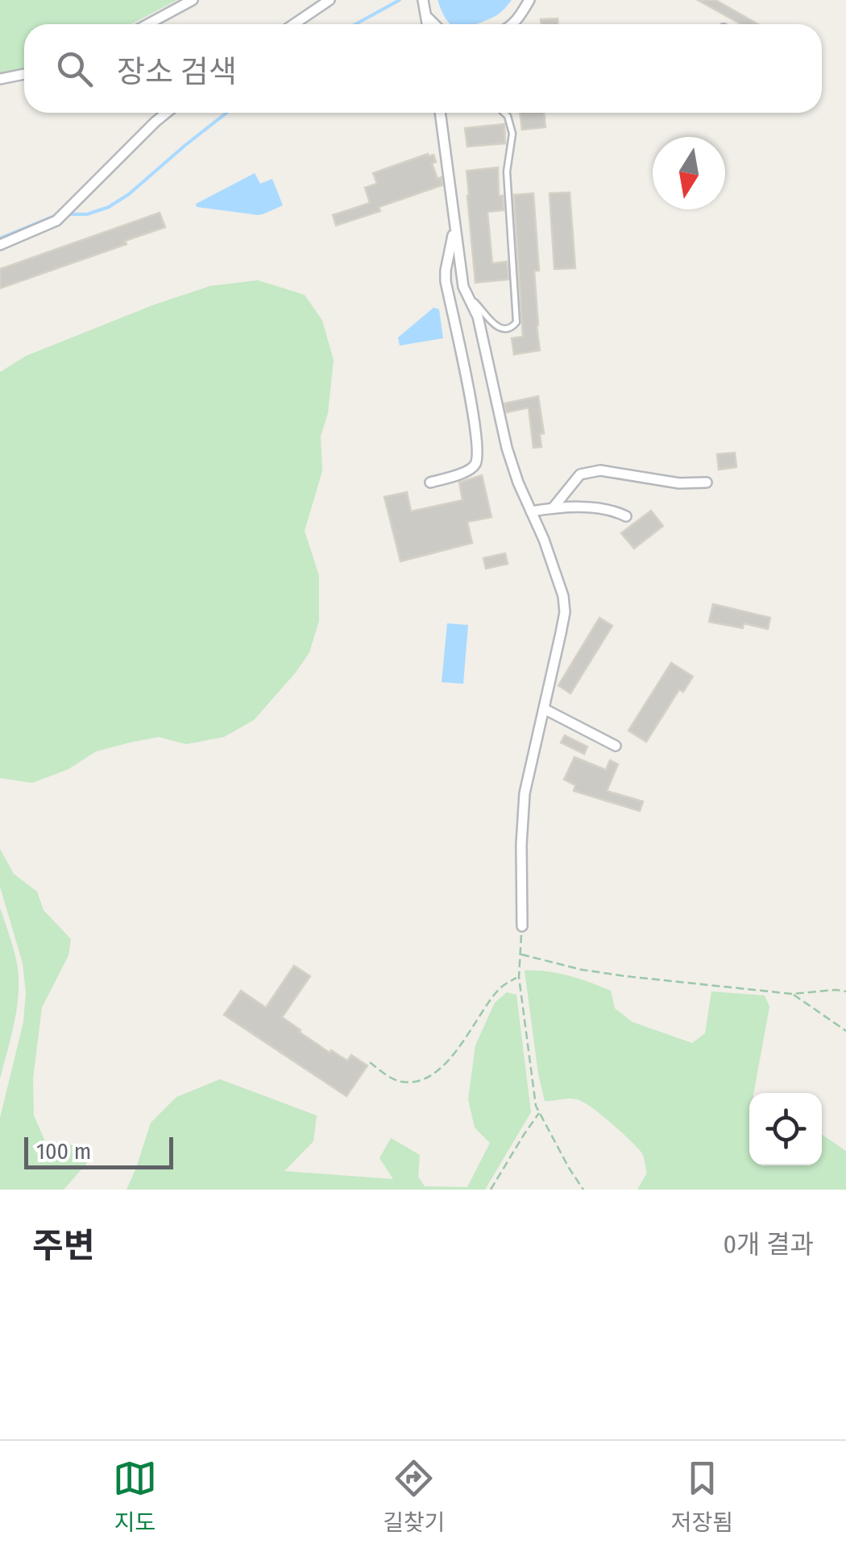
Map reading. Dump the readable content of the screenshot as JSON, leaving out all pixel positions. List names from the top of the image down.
{
  "scale_bar": "100 m",
  "north": "bottom",
  "page": {
    "search": "장소 검색",
    "scale": "100 m",
    "heading": ["주변", "0개 결과"],
    "nav": ["지도", "길찾기", "저장됨"]
  }
}
